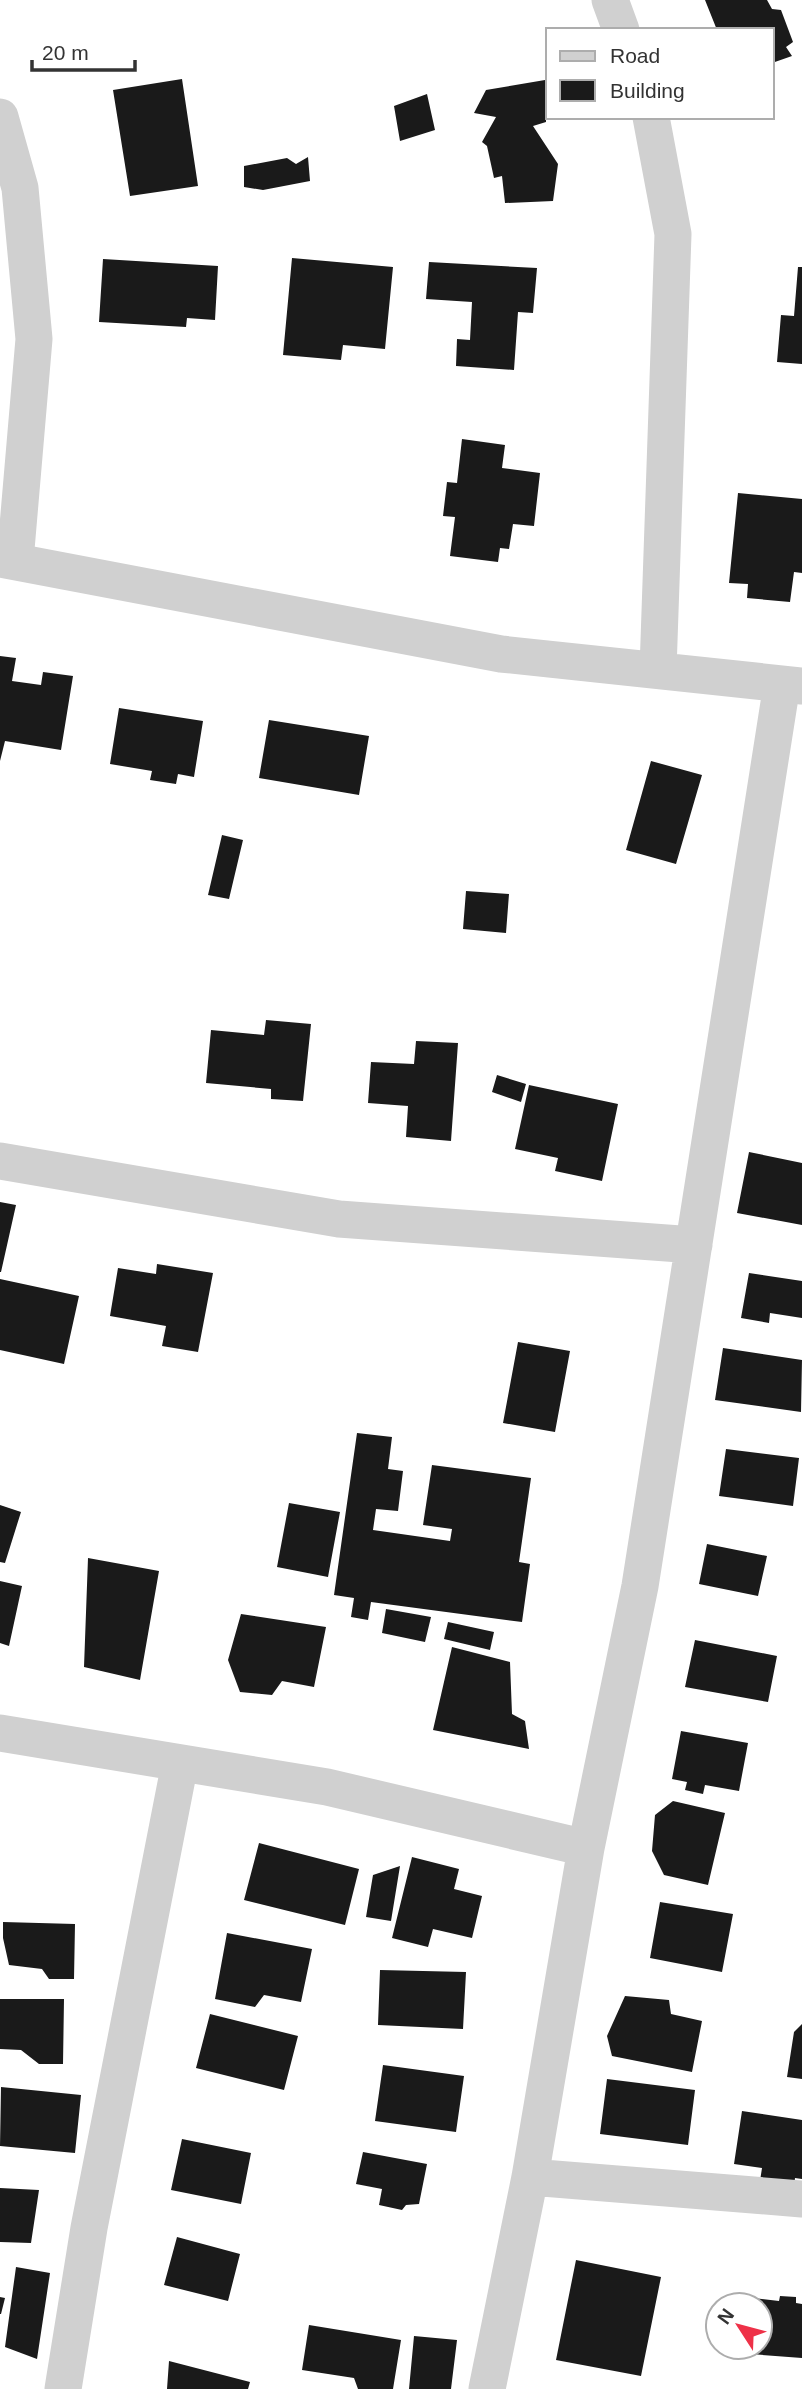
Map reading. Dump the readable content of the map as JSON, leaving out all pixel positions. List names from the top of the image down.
{
  "legend": ["Road", "Building"],
  "scale_bar": "20 m",
  "north": "top left"
}
